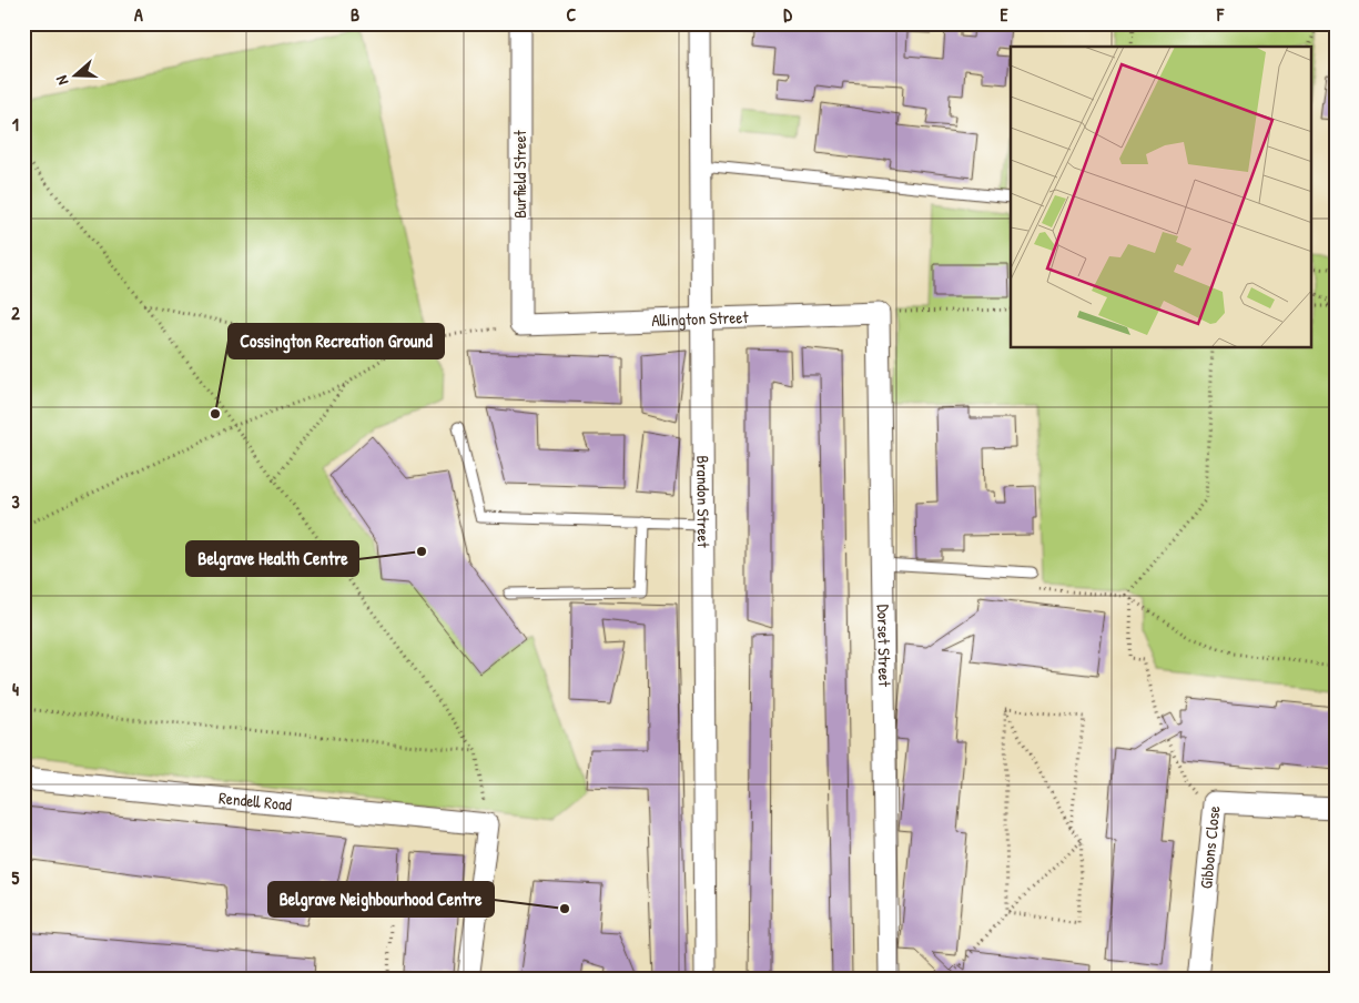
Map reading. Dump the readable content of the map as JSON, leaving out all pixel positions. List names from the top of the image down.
{
  "streets": {
    "street": [
      "Burfield Street",
      "Allington Street",
      "Brandon Street",
      "Dorset Street",
      "Rendell Road",
      "Gibbons Close"
    ]
  },
  "crossings": [
    ["Burfield Street", "Allington Street"],
    ["Allington Street", "Brandon Street"],
    ["Allington Street", "Dorset Street"]
  ],
  "places": ["Cossington Recreation Ground", "Belgrave Health Centre", "Belgrave Neighbourhood Centre"],
  "north": "left",
  "grid": {
    "columns": [
      "A",
      "B",
      "C",
      "D",
      "E",
      "F"
    ],
    "rows": [
      "1",
      "2",
      "3",
      "4",
      "5"
    ]
  }
}
